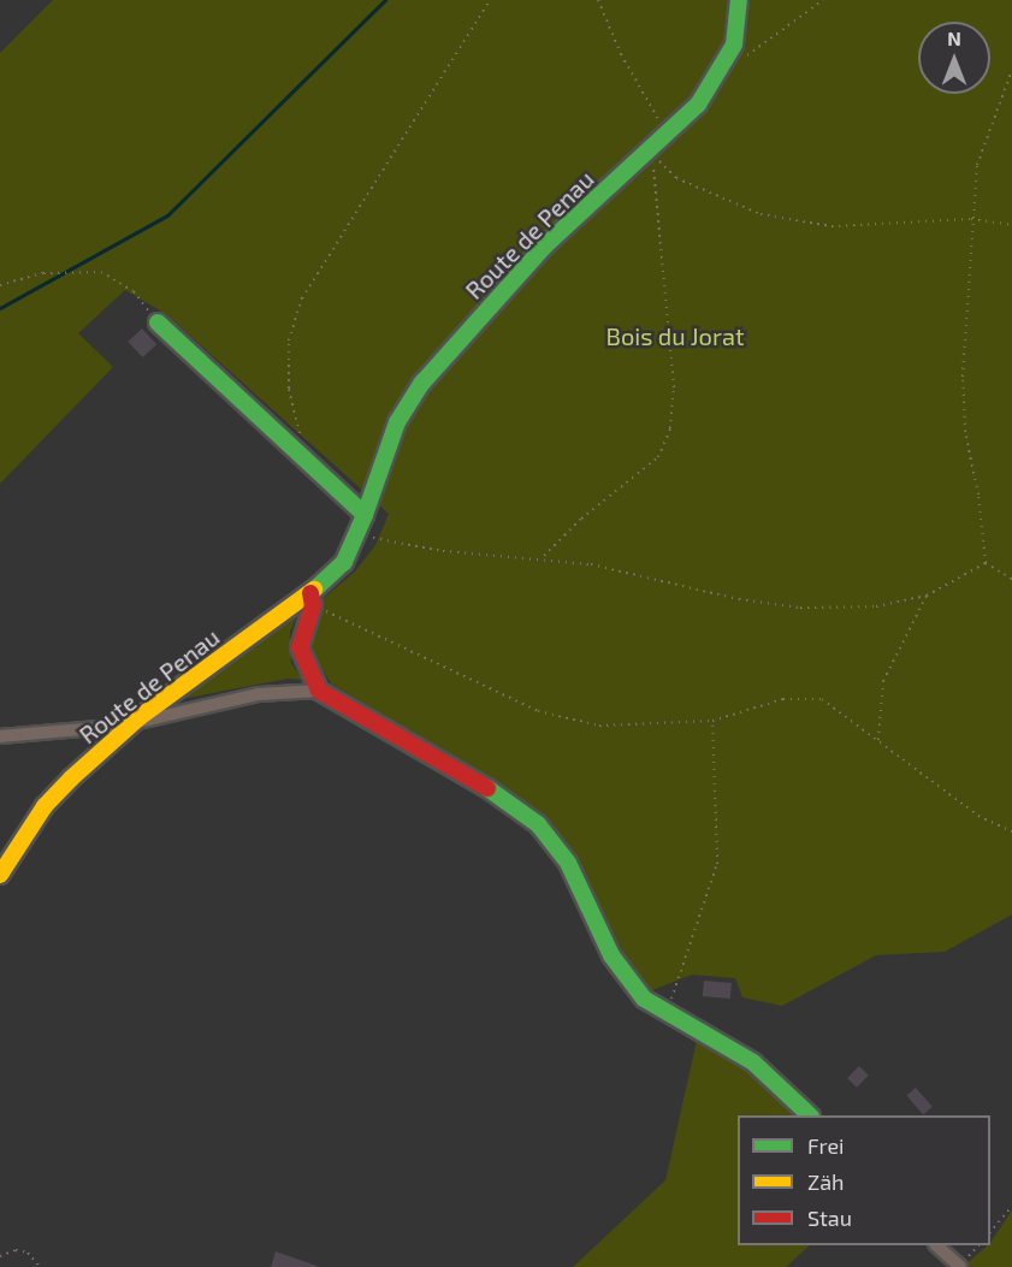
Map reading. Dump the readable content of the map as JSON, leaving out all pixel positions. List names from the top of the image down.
{
  "streets": {
    "street": ["Route de Penau"]
  },
  "parks": ["Bois du Jorat"],
  "legend": ["Frei", "Zäh", "Stau"],
  "north": "top"
}
